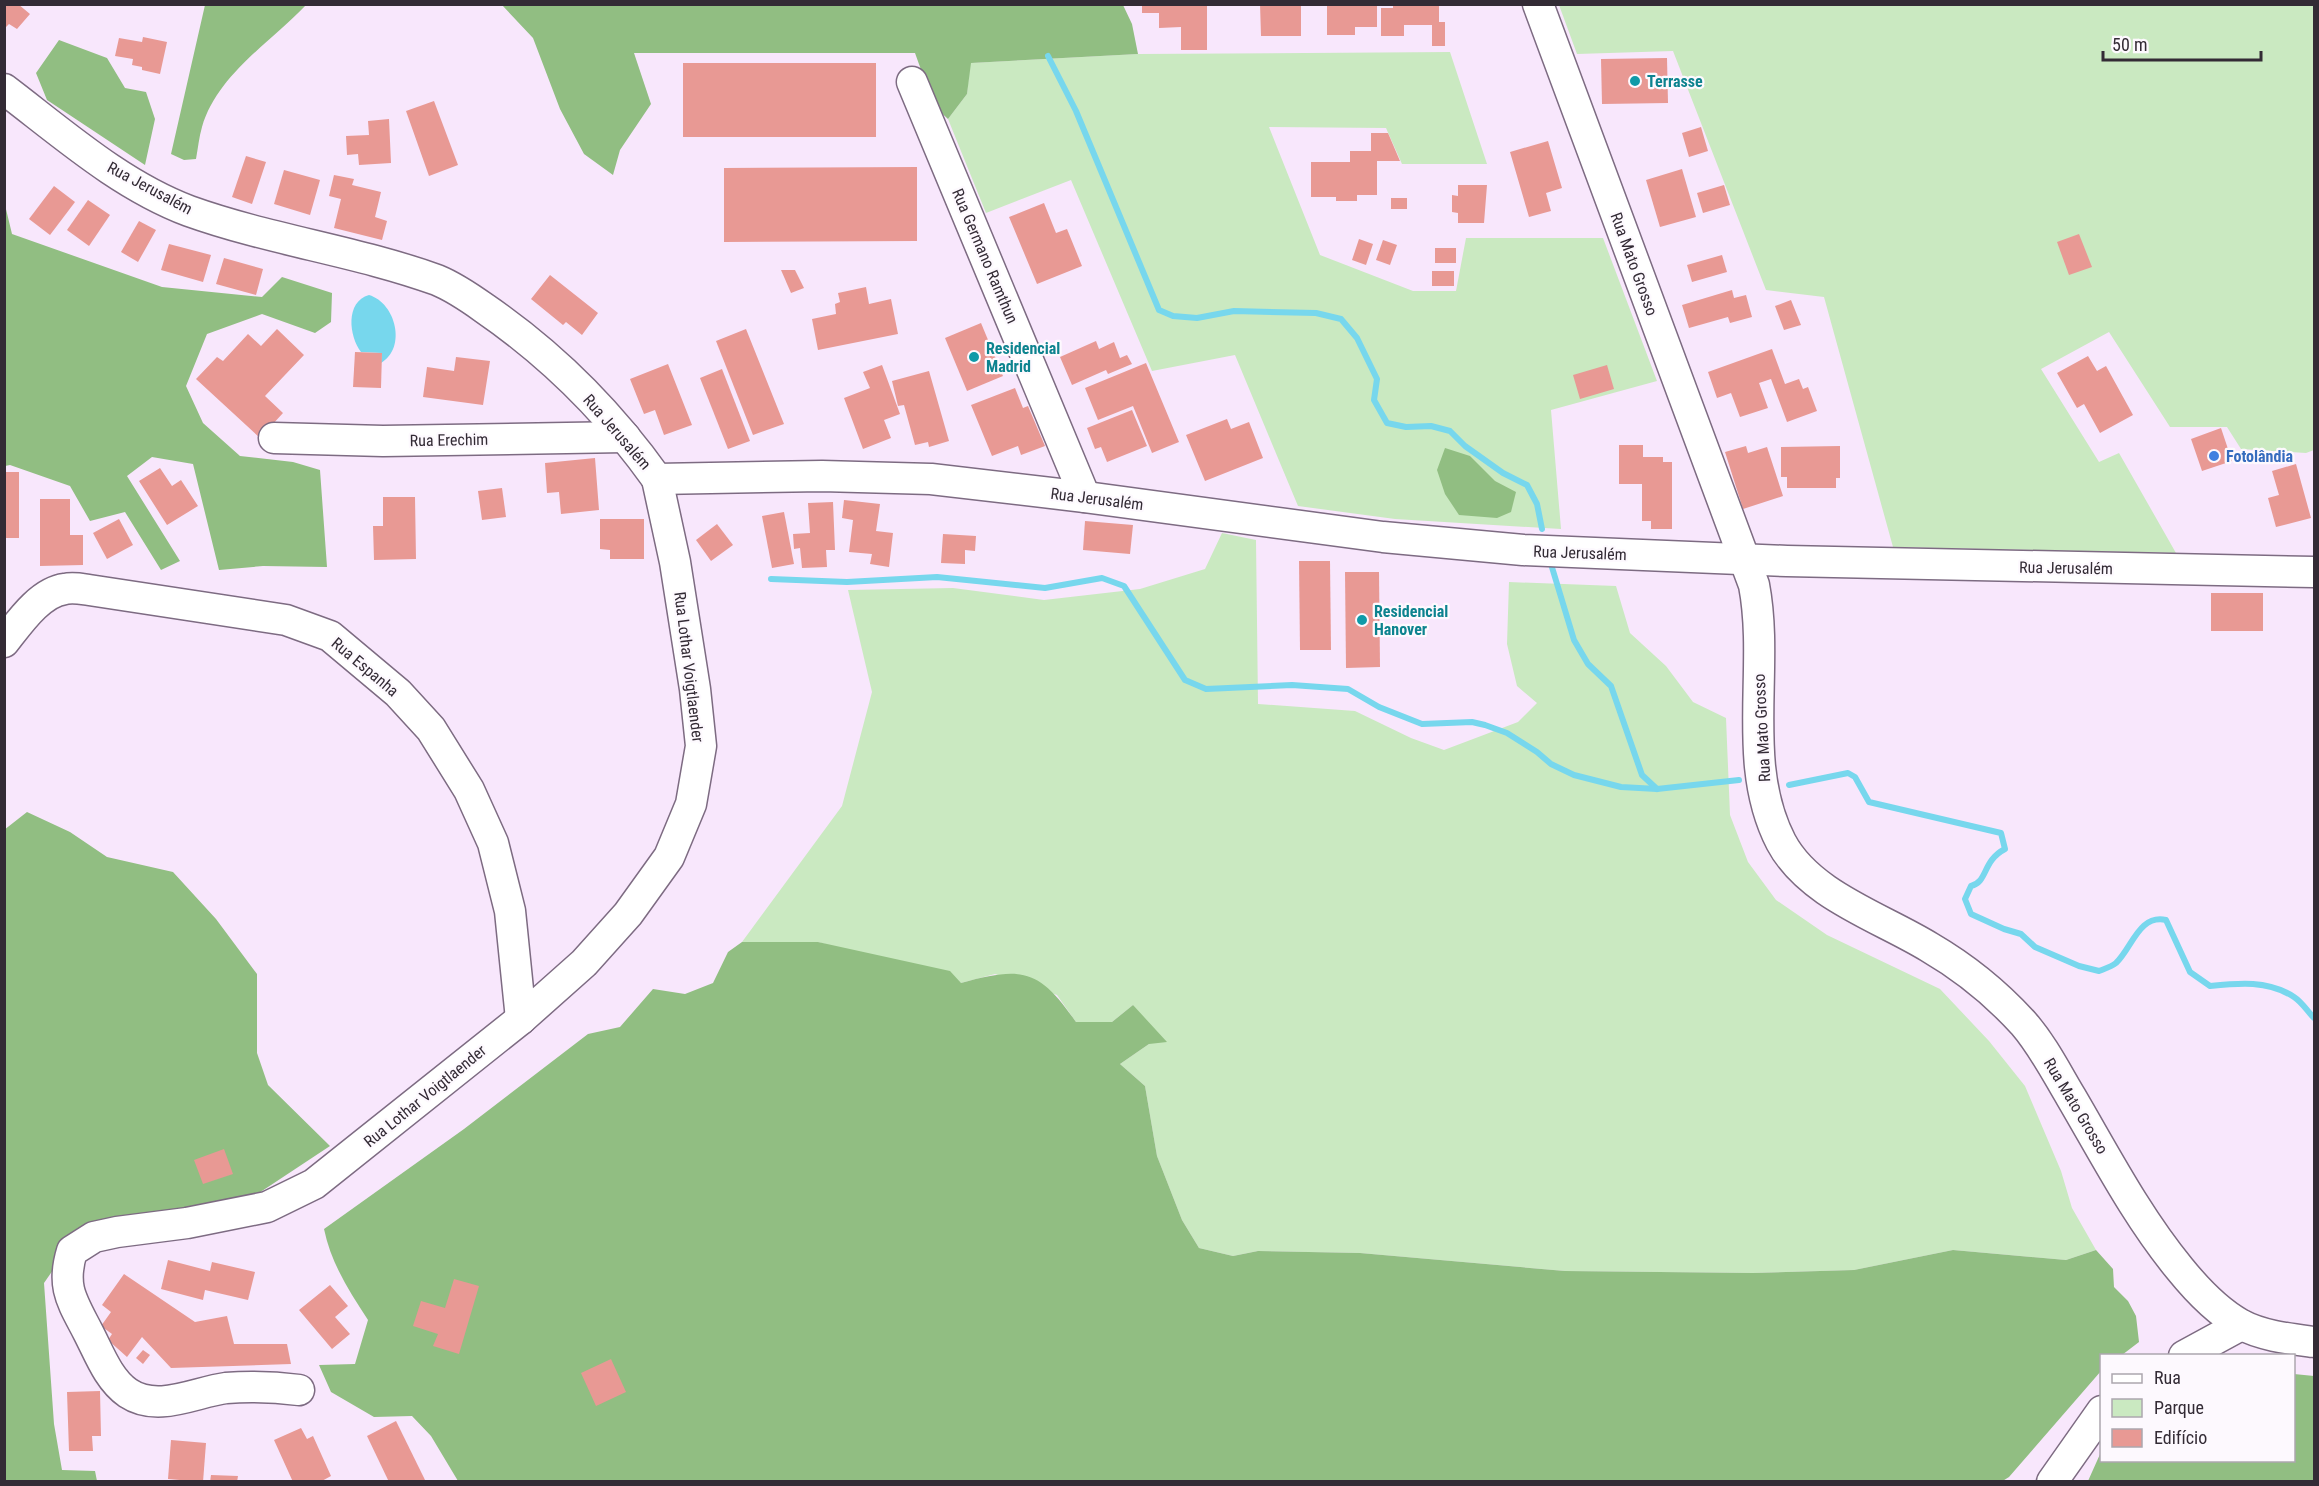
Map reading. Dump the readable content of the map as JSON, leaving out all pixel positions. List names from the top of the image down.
{
  "streets": {
    "street": [
      "Rua Jerusalém",
      "Rua Germano Ramthun",
      "Rua Mato Grosso",
      "Rua Erechim",
      "Rua Espanha",
      "Rua Lothar Voigtlaender"
    ]
  },
  "crossings": [
    ["Rua Jerusalém", "Rua Germano Ramthun"],
    ["Rua Jerusalém", "Rua Mato Grosso"],
    ["Rua Jerusalém", "Rua Erechim"],
    ["Rua Jerusalém", "Rua Lothar Voigtlaender"],
    ["Rua Espanha", "Rua Lothar Voigtlaender"]
  ],
  "places": [
    "Terrasse",
    "Residencial Madrid",
    "Fotolândia",
    "Residencial Hanover"
  ],
  "legend": ["Rua", "Parque", "Edifício"],
  "scale_bar": "50 m"
}
